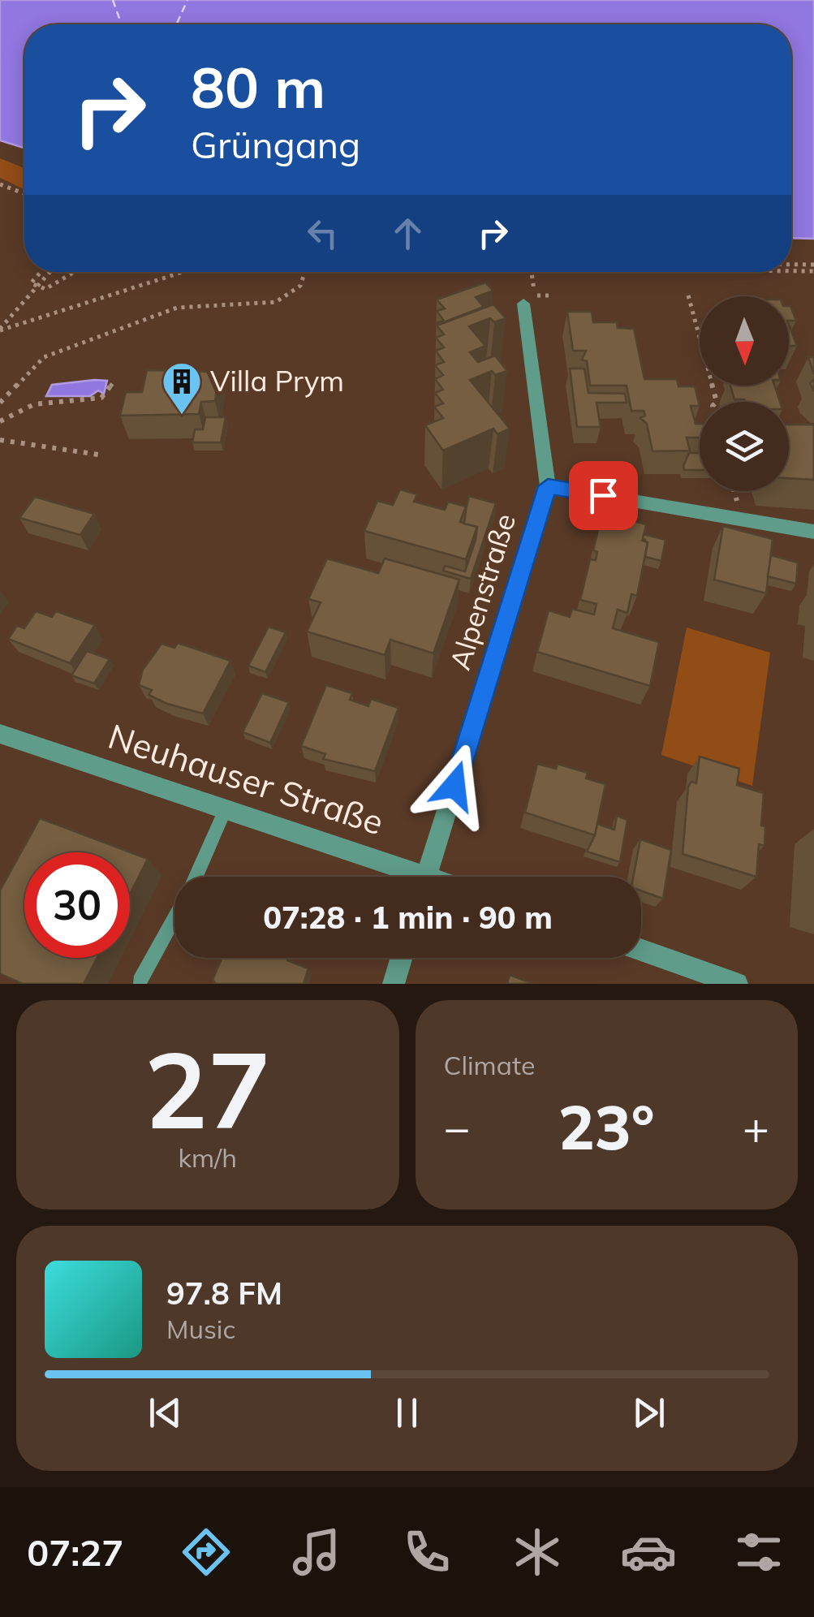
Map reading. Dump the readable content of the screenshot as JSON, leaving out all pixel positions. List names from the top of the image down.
{
  "streets": {
    "street": ["Alpenstraße", "Neuhauser Straße"]
  },
  "places": {
    "building": ["Villa Prym"]
  },
  "north": "bottom",
  "page": {
    "turn": ["80 m", "Grüngang"],
    "limit": "30",
    "trip": "07:28 · 1 min · 90 m",
    "tile": [
      ["27", "km/h"],
      "Climate"
    ],
    "heat": ["−", "23°", "+"],
    "song": ["97.8 FM", "Music"],
    "tabs": "07:27"
  }
}
